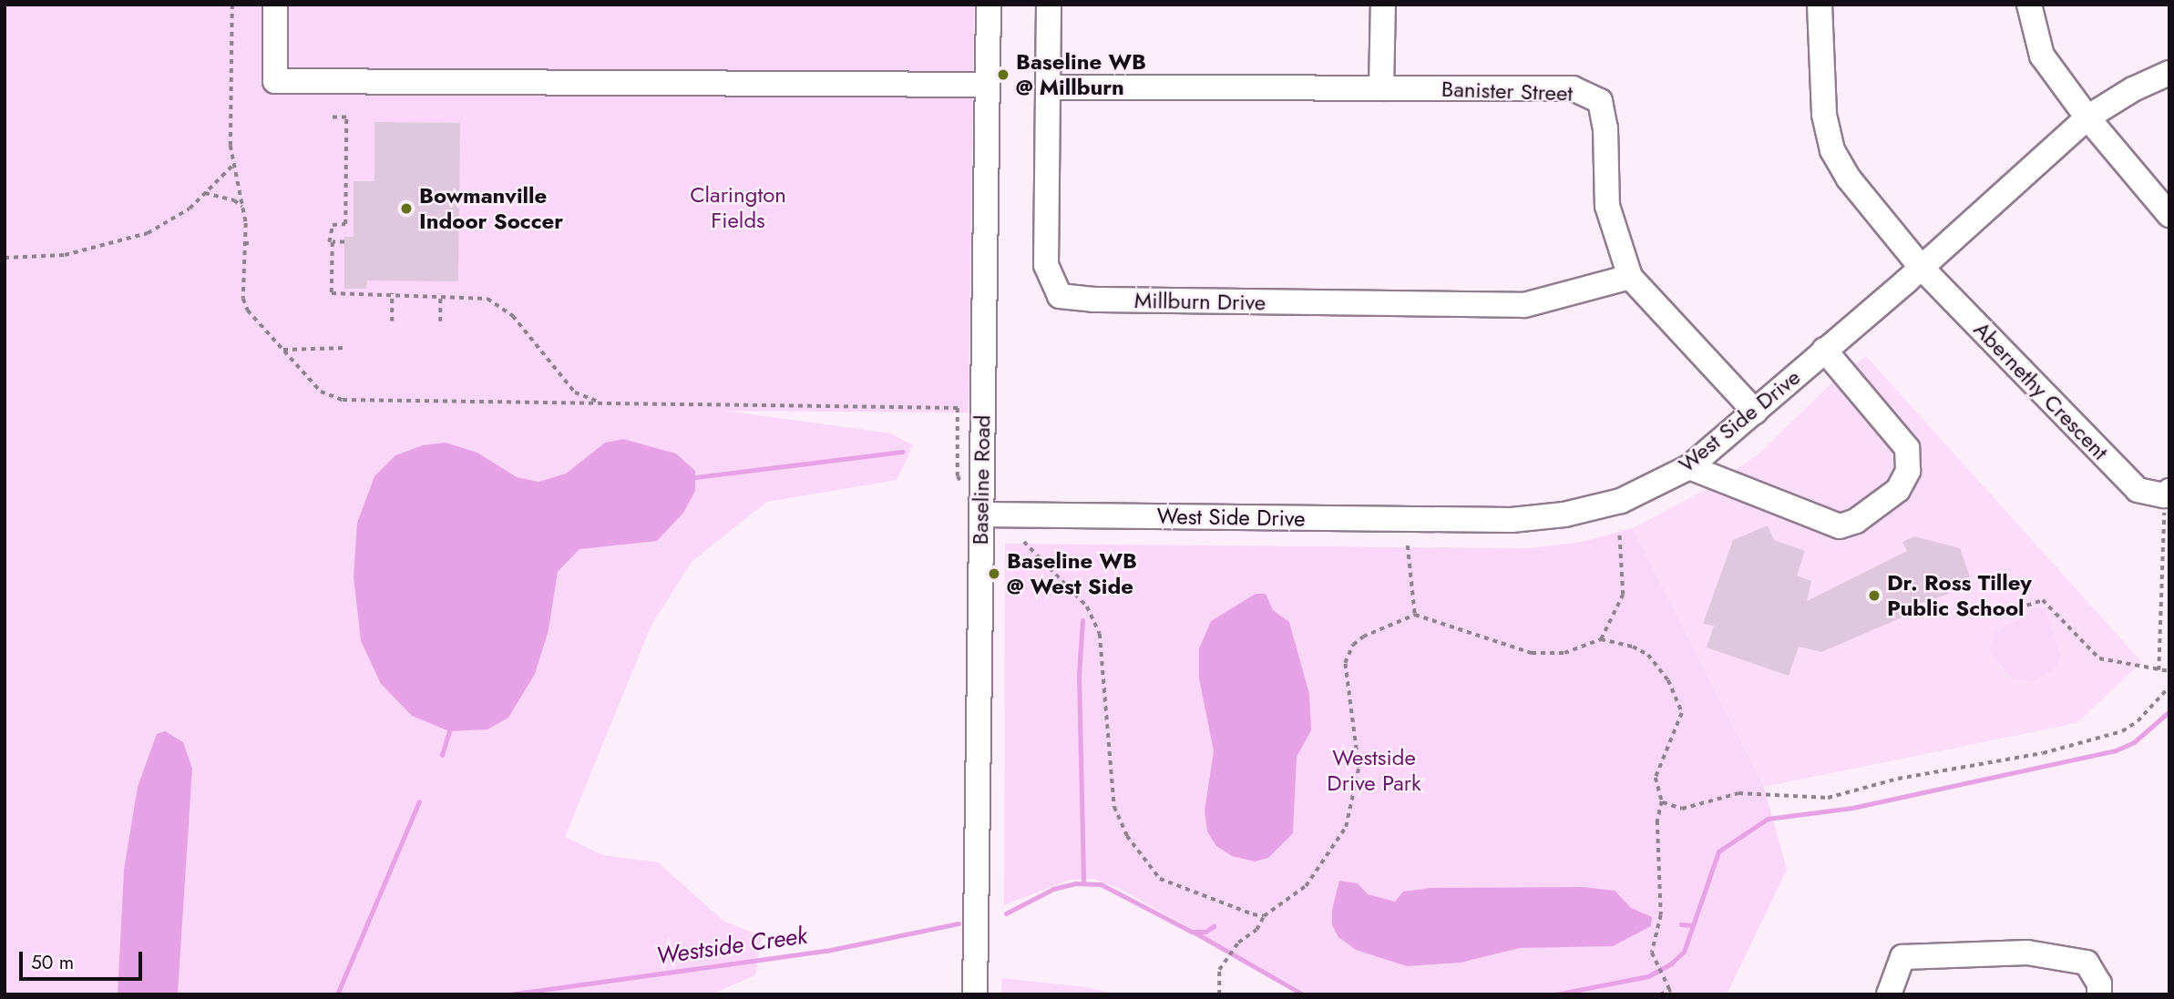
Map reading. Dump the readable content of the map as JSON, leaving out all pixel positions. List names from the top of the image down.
{
  "streets": {
    "street": [
      "Banister Street",
      "Millburn Drive",
      "Abernethy Crescent",
      "West Side Drive",
      "Baseline Road"
    ]
  },
  "crossings": [
    ["Banister Street", "Millburn Drive"],
    ["Banister Street", "West Side Drive"],
    ["Abernethy Crescent", "West Side Drive"],
    ["West Side Drive", "Baseline Road"]
  ],
  "water": ["Westside Creek"],
  "parks": ["Clarington Fields", "Westside Drive Park"],
  "places": [
    "Baseline WB @ Millburn",
    "Bowmanville Indoor Soccer",
    "Baseline WB @ West Side",
    "Dr. Ross Tilley Public School"
  ],
  "scale_bar": "50 m"
}
